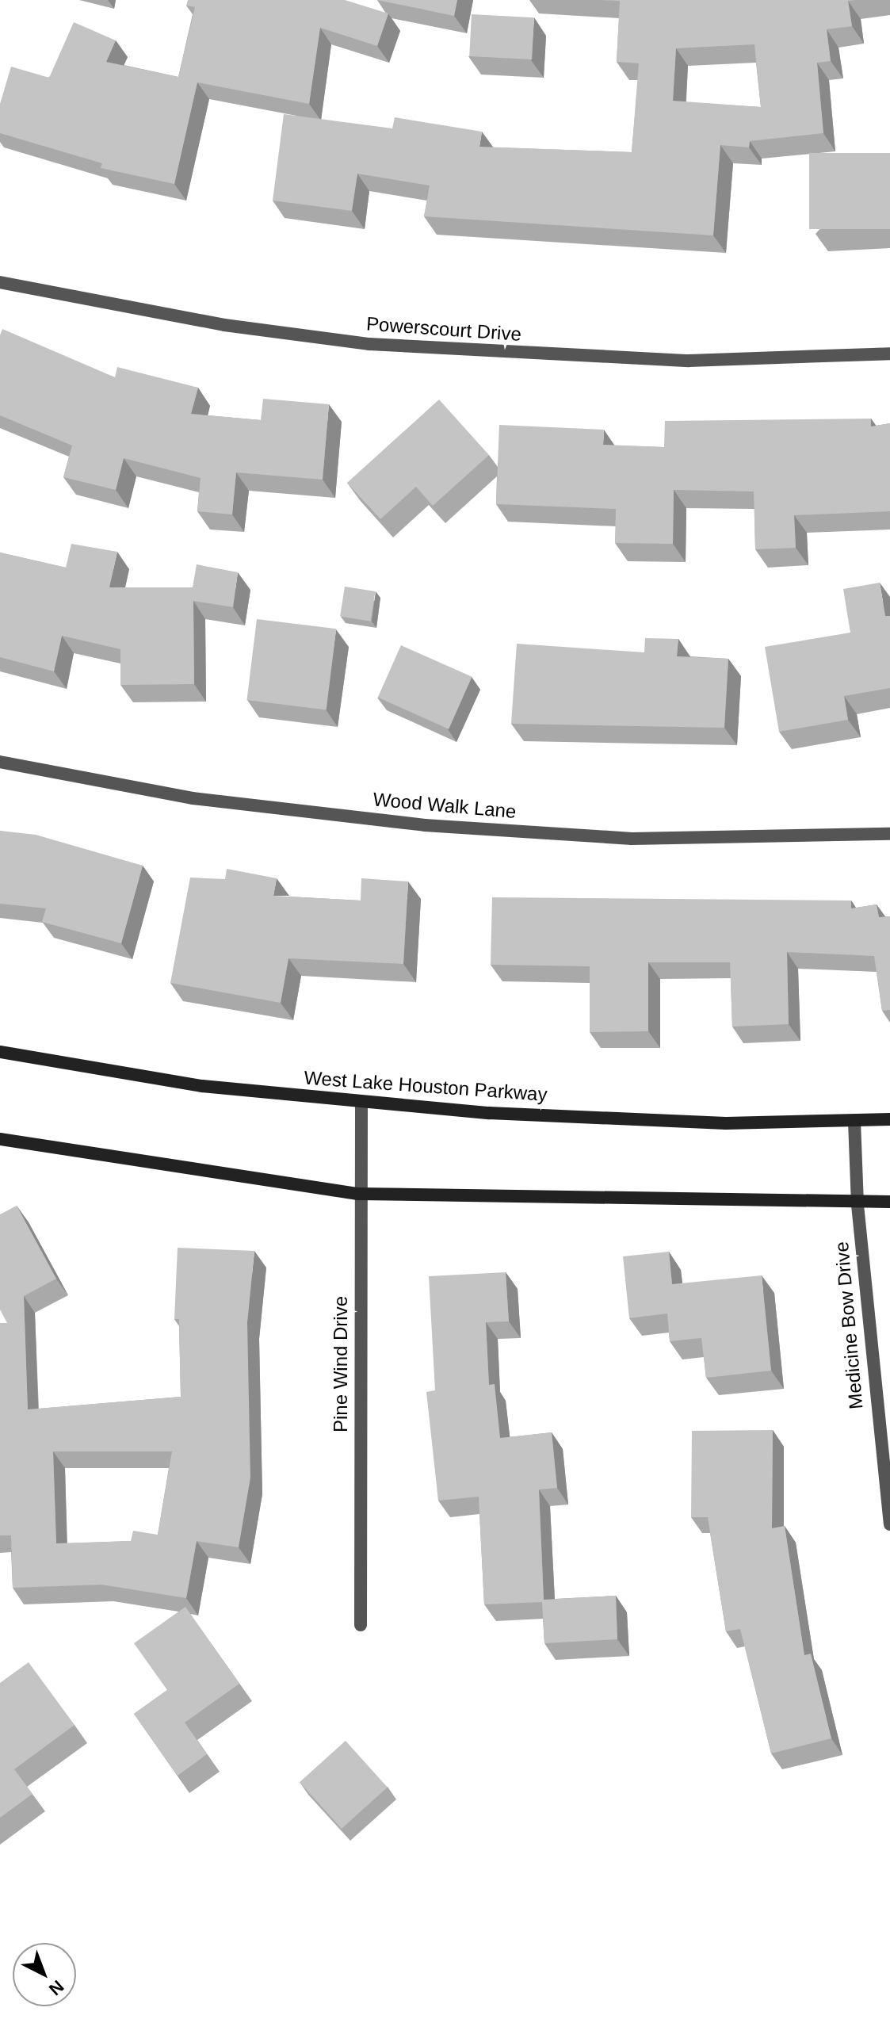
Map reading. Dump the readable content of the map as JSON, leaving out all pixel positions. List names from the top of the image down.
{
  "streets": {
    "main road": ["West Lake Houston Parkway"],
    "street": [
      "Powerscourt Drive",
      "Wood Walk Lane",
      "Medicine Bow Drive",
      "Pine Wind Drive"
    ]
  },
  "crossings": [
    ["West Lake Houston Parkway", "Medicine Bow Drive"],
    ["West Lake Houston Parkway", "Pine Wind Drive"]
  ],
  "north": "bottom right"
}
